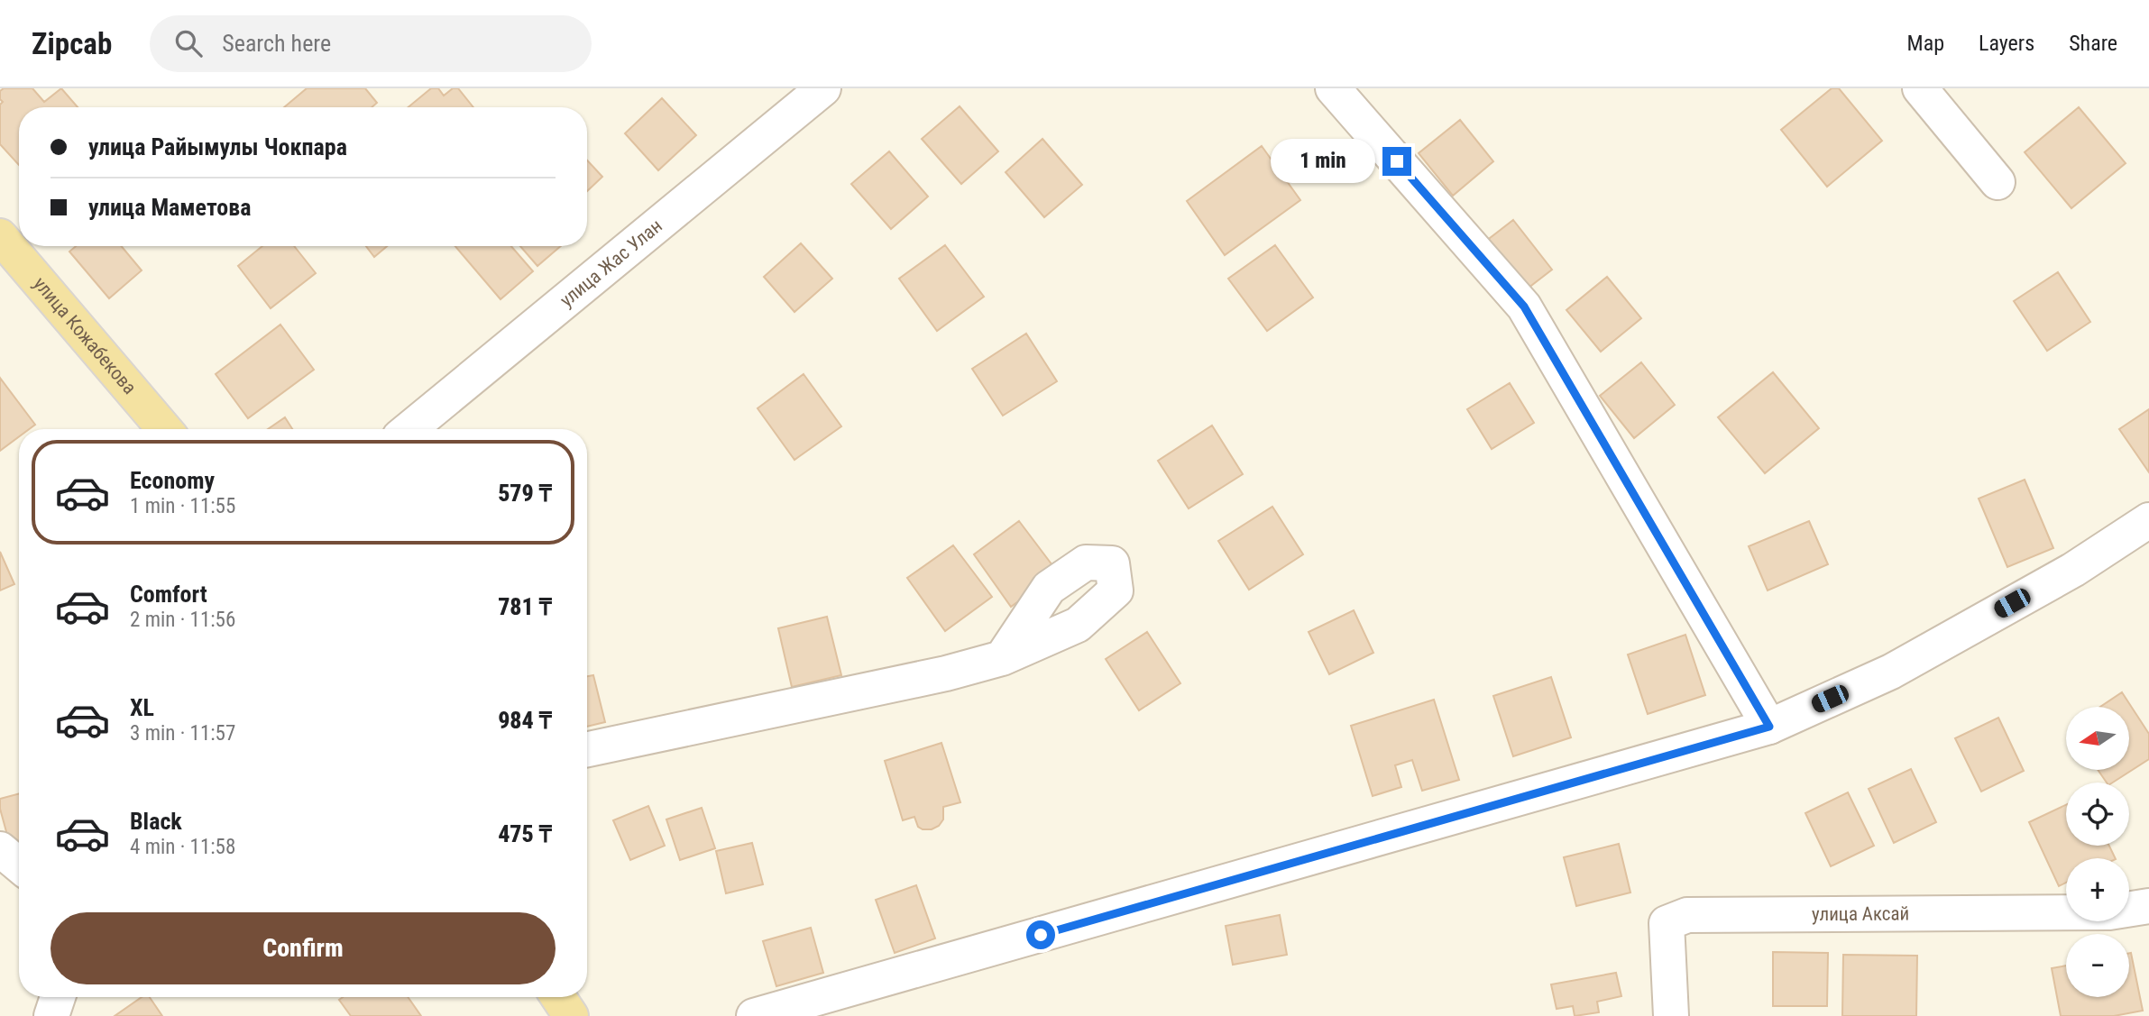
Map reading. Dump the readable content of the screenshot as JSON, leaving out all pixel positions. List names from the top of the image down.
{
  "streets": {
    "main road": ["улица Кожабекова"],
    "street": ["улица Жас Улан", "улица Аксай"]
  },
  "north": "left",
  "page": {
    "header": "Zipcab",
    "search": "Search here",
    "nav": ["Map", "Layers", "Share"],
    "banner": ["улица Райымулы Чокпара", "улица Маметова"],
    "bubble": "1 min",
    "list": [
      {
        "name": "Economy",
        "note": "1 min · 11:55",
        "value": "579 ₸"
      },
      {
        "name": "Comfort",
        "note": "2 min · 11:56",
        "value": "781 ₸"
      },
      {
        "name": "XL",
        "note": "3 min · 11:57",
        "value": "984 ₸"
      },
      {
        "name": "Black",
        "note": "4 min · 11:58",
        "value": "475 ₸"
      }
    ],
    "map_buttons": ["+", "−"],
    "buttons": "Confirm"
  }
}
